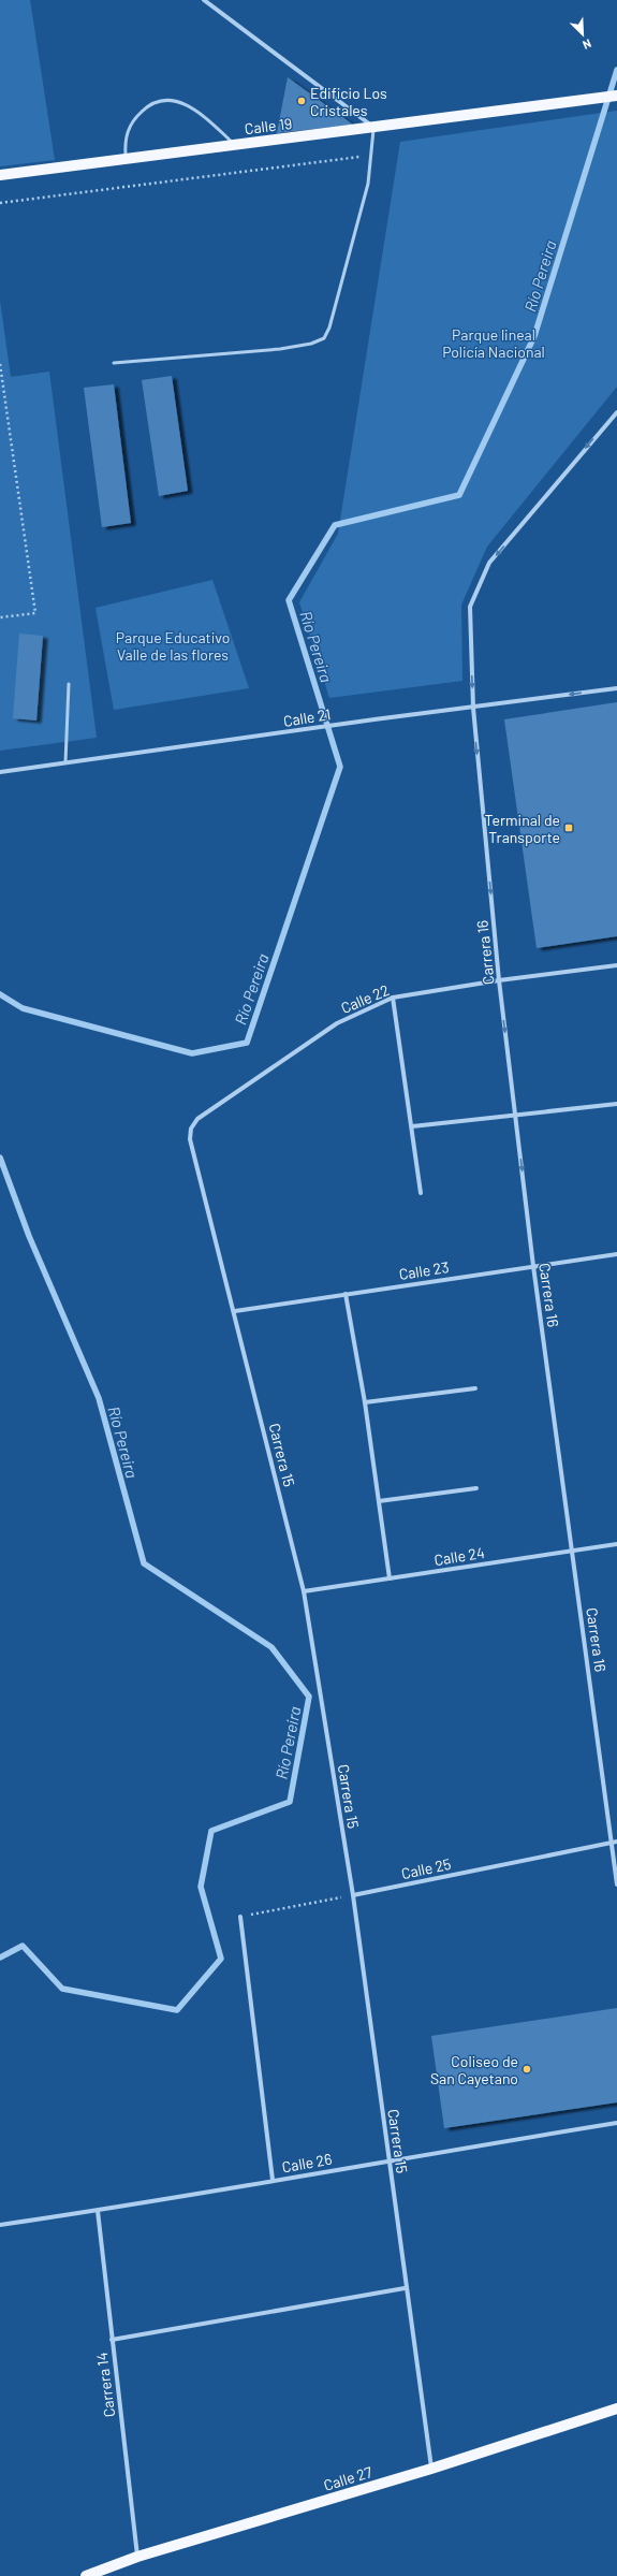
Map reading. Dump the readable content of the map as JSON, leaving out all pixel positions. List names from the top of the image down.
{
  "streets": {
    "main road": ["Calle 19", "Calle 27"],
    "street": [
      "Calle 21",
      "Carrera 16",
      "Calle 22",
      "Calle 23",
      "Carrera 15",
      "Calle 24",
      "Calle 25",
      "Calle 26",
      "Carrera 14"
    ]
  },
  "crossings": [
    ["Calle 21", "Carrera 16"],
    ["Carrera 16", "Calle 22"],
    ["Carrera 16", "Calle 23"],
    ["Carrera 16", "Calle 24"],
    ["Carrera 16", "Calle 25"],
    ["Calle 22", "Carrera 15"],
    ["Calle 23", "Carrera 15"],
    ["Carrera 15", "Calle 24"],
    ["Carrera 15", "Calle 25"],
    ["Carrera 15", "Calle 26"],
    ["Carrera 15", "Calle 27"],
    ["Calle 26", "Carrera 14"],
    ["Carrera 14", "Calle 27"]
  ],
  "one_way": ["Carrera 16"],
  "water": ["Río Pereira"],
  "parks": ["Parque lineal Policía Nacional", "Parque Educativo Valle de las flores"],
  "places": {
    "other": ["Edificio Los Cristales", "Coliseo de San Cayetano"],
    "transit": ["Terminal de Transporte"]
  },
  "north": "bottom right"
}
